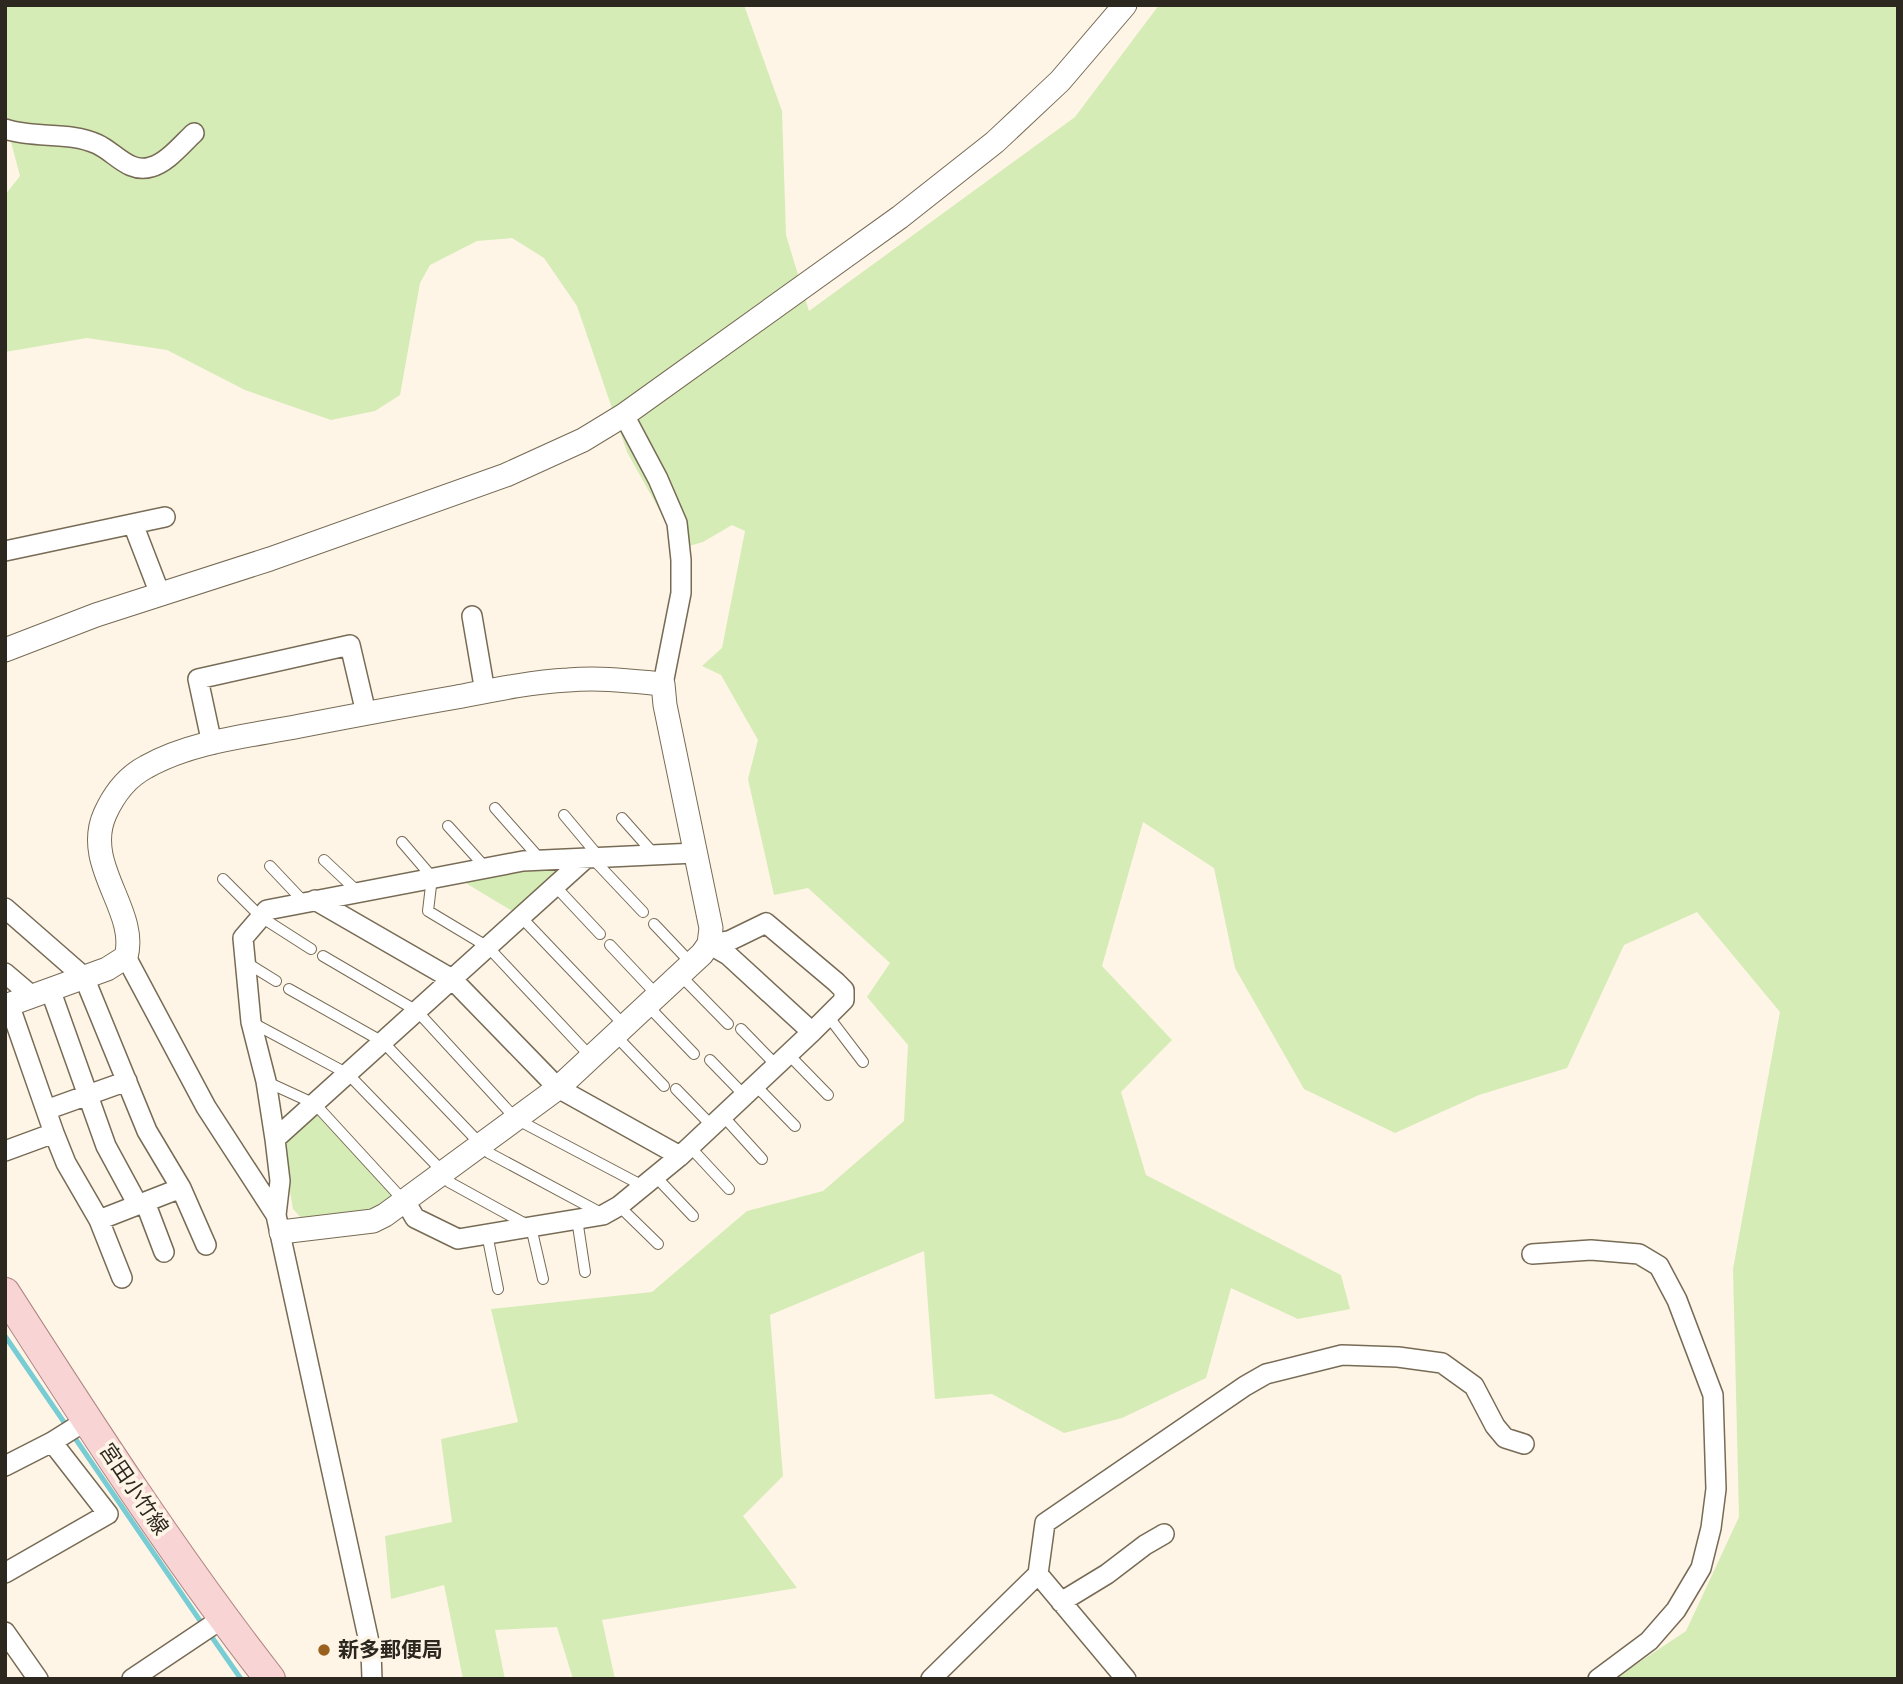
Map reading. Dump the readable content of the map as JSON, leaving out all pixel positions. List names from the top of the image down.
{
  "streets": {
    "main road": ["宮田小竹線"]
  },
  "places": ["新多郵便局"]
}
